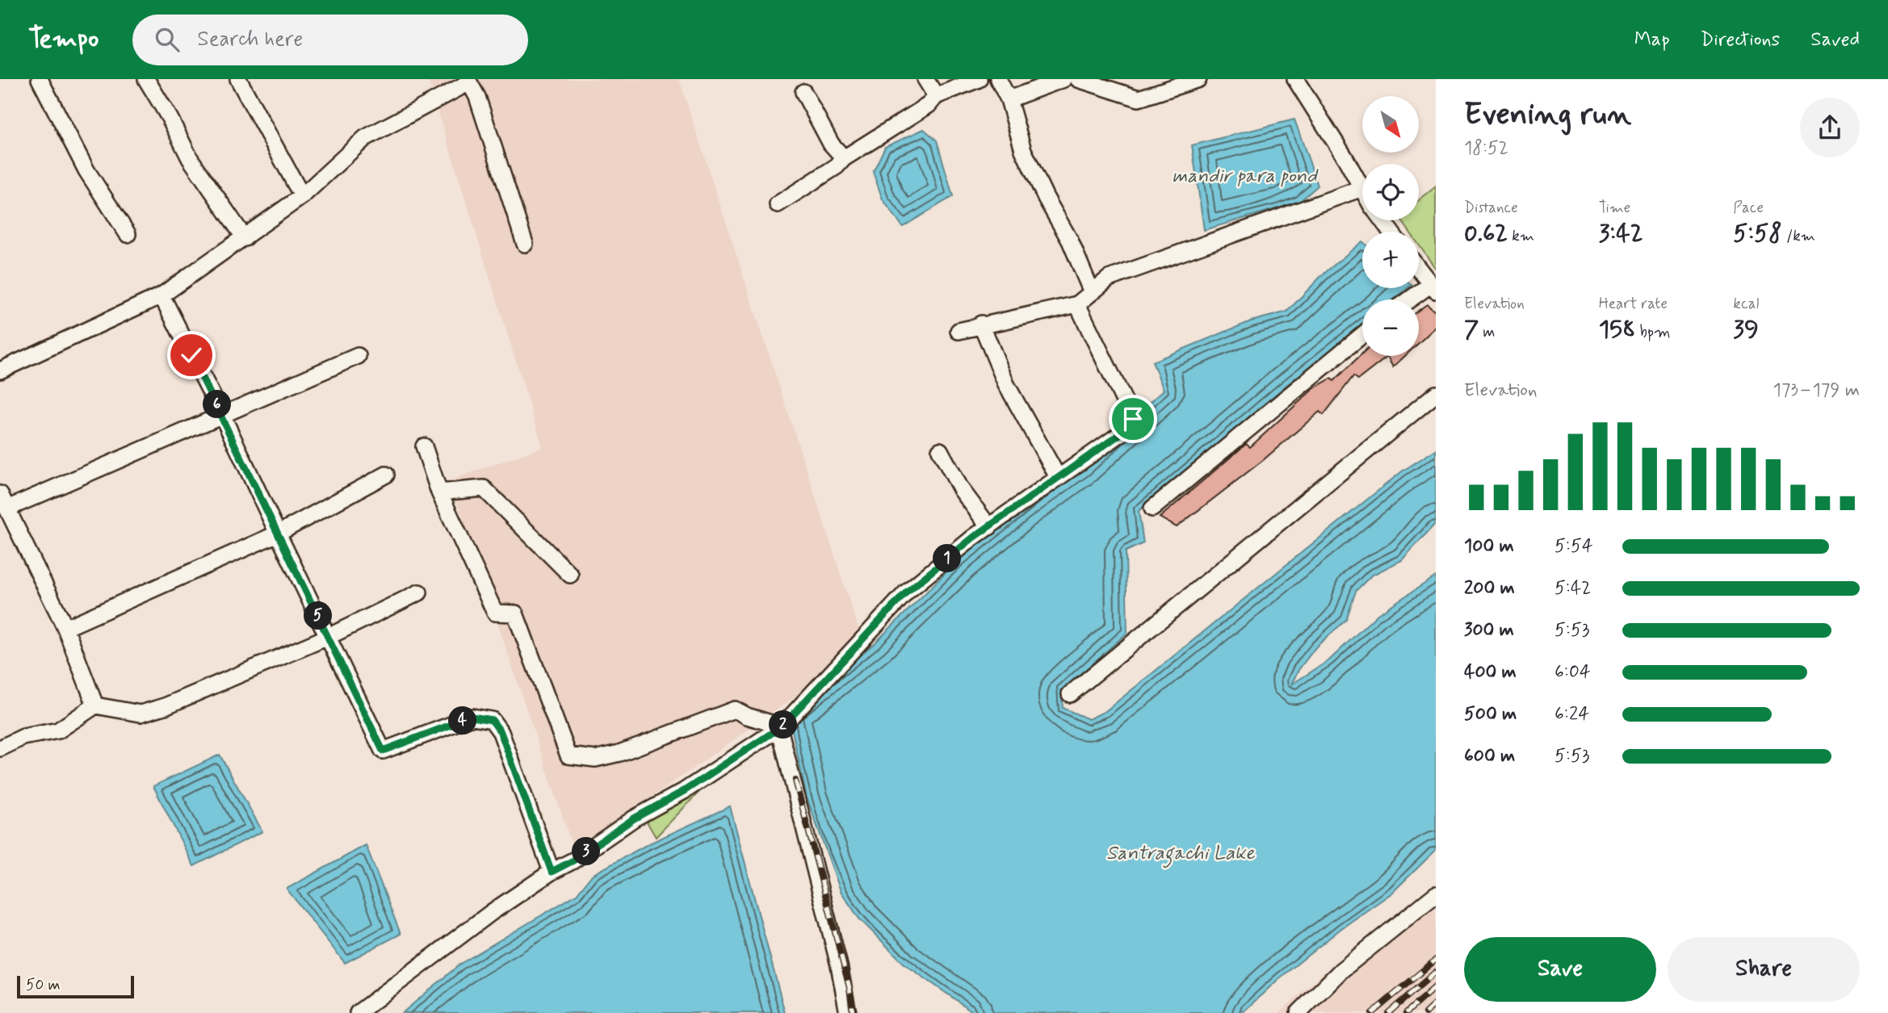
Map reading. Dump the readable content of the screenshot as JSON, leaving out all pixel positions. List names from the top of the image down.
{
  "water": ["mandir para pond", "Santragachi Lake"],
  "scale_bar": "50 m",
  "north": "bottom right",
  "page": {
    "header": "Tempo",
    "search": "Search here",
    "nav": ["Map", "Directions", "Saved"],
    "heading": ["Evening run", "18:52"],
    "map_buttons": ["+", "−"],
    "stats": [
      ["Distance", "0.62 km"],
      ["Time", "3:42"],
      ["Pace", "5:58 /km"],
      ["Elevation", "7 m"],
      ["Heart rate", "158 bpm"],
      ["kcal", "39"]
    ],
    "chart": ["Elevation", "173–179 m"],
    "pins": [
      "6",
      "1",
      "5",
      "4",
      "2",
      "3"
    ],
    "list": [
      {
        "name": "100 m",
        "note": "5:54"
      },
      {
        "name": "200 m",
        "note": "5:42"
      },
      {
        "name": "300 m",
        "note": "5:53"
      },
      {
        "name": "400 m",
        "note": "6:04"
      },
      {
        "name": "500 m",
        "note": "6:24"
      },
      {
        "name": "600 m",
        "note": "5:53"
      }
    ],
    "buttons": ["Save", "Share"],
    "scale": "50 m"
  }
}
